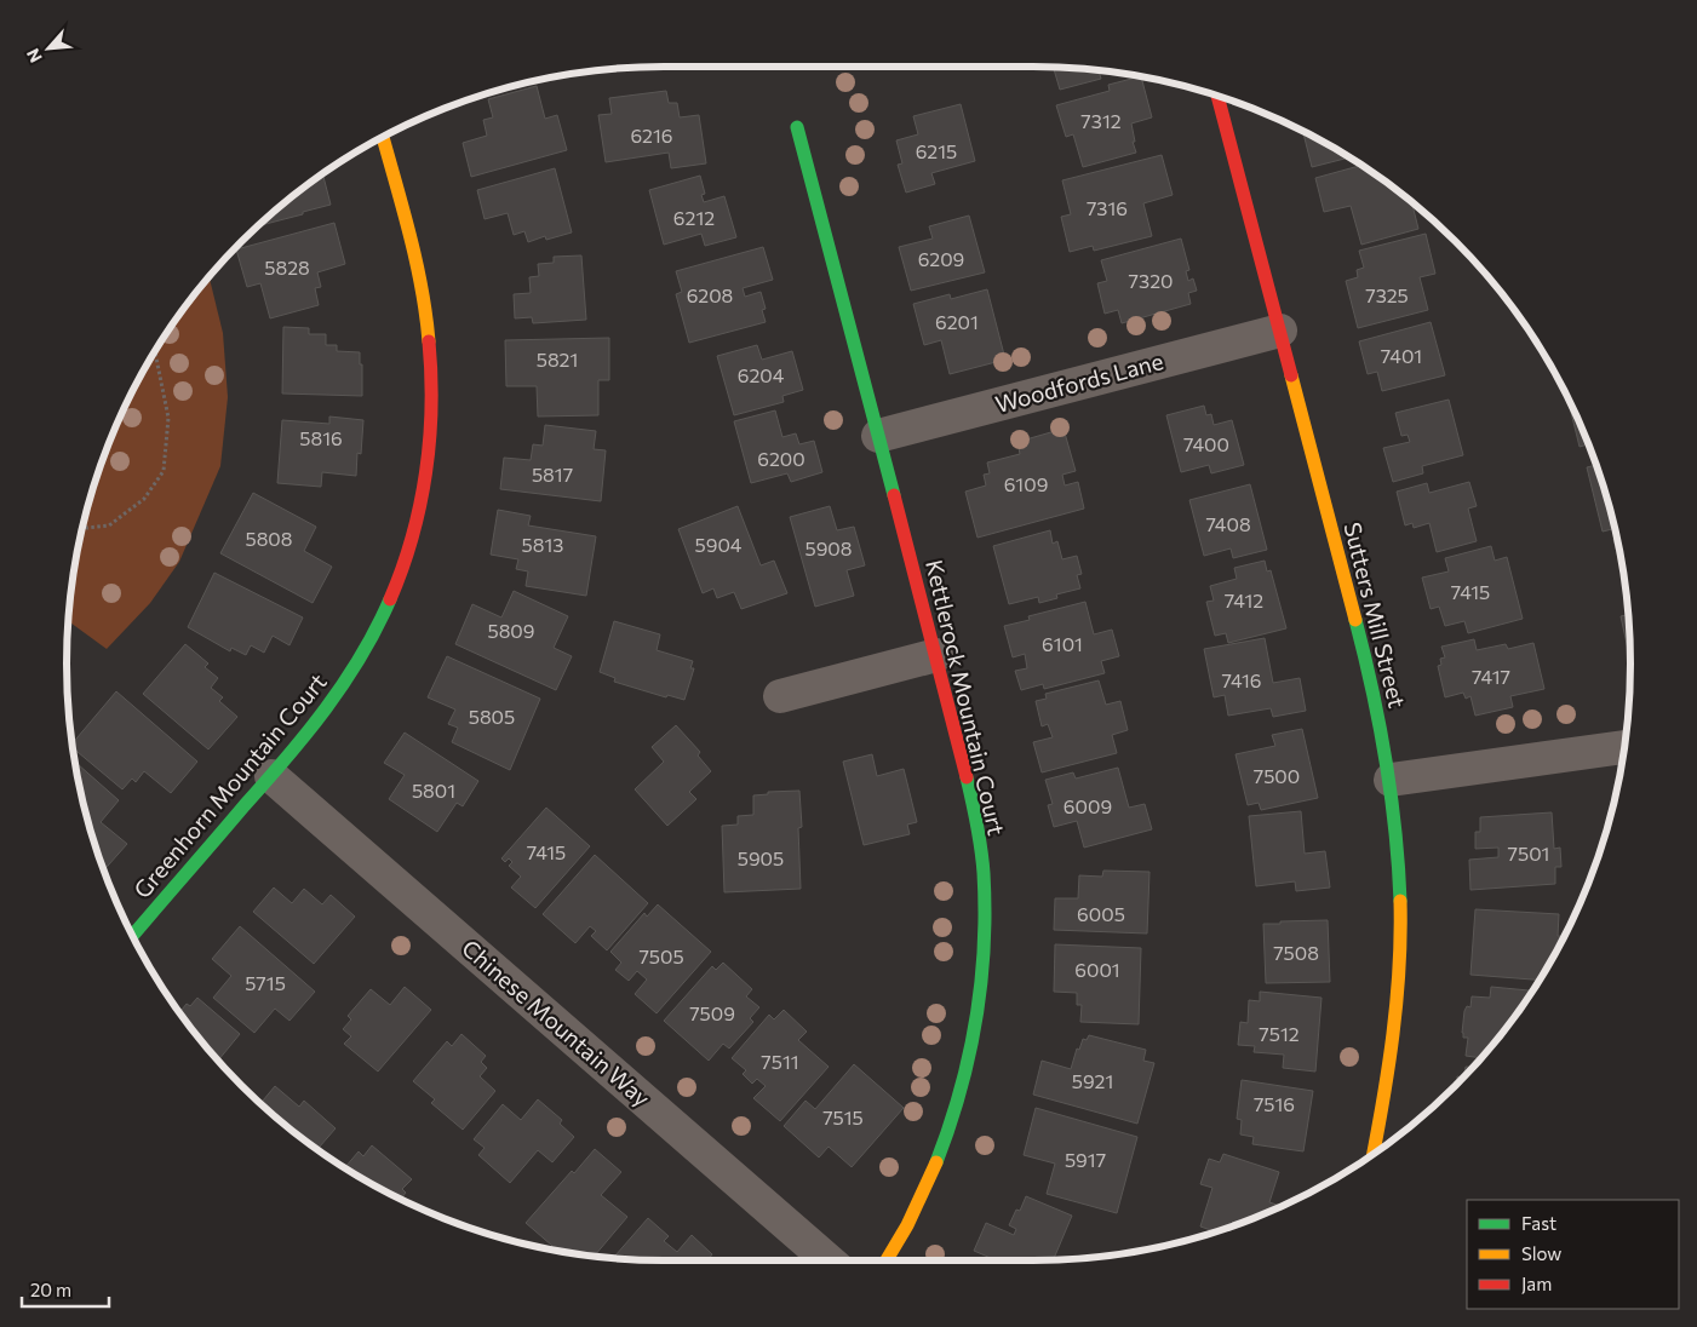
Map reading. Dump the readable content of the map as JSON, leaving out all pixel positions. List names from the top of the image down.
{
  "streets": {
    "street": [
      "Woodfords Lane",
      "Sutters Mill Street",
      "Kettlerock Mountain Court",
      "Greenhorn Mountain Court",
      "Chinese Mountain Way"
    ]
  },
  "crossings": [
    ["Woodfords Lane", "Sutters Mill Street"],
    ["Woodfords Lane", "Kettlerock Mountain Court"],
    ["Greenhorn Mountain Court", "Chinese Mountain Way"]
  ],
  "house_numbers": [
    "7312",
    "6216",
    "6215",
    "7316",
    "6212",
    "6209",
    "5828",
    "7320",
    "6208",
    "7325",
    "6201",
    "7401",
    "5821",
    "6204",
    "5816",
    "7400",
    "6200",
    "5817",
    "6109",
    "7408",
    "5808",
    "5813",
    "5904",
    "5908",
    "7415",
    "7412",
    "5809",
    "6101",
    "7417",
    "7416",
    "5805",
    "7500",
    "5801",
    "6009",
    "7415",
    "7501",
    "5905",
    "6005",
    "7508",
    "7505",
    "6001",
    "5715",
    "7509",
    "7512",
    "7511",
    "5921",
    "7516",
    "7515",
    "5917"
  ],
  "legend": ["Fast", "Slow", "Jam"],
  "scale_bar": "20 m",
  "north": "bottom left"
}
